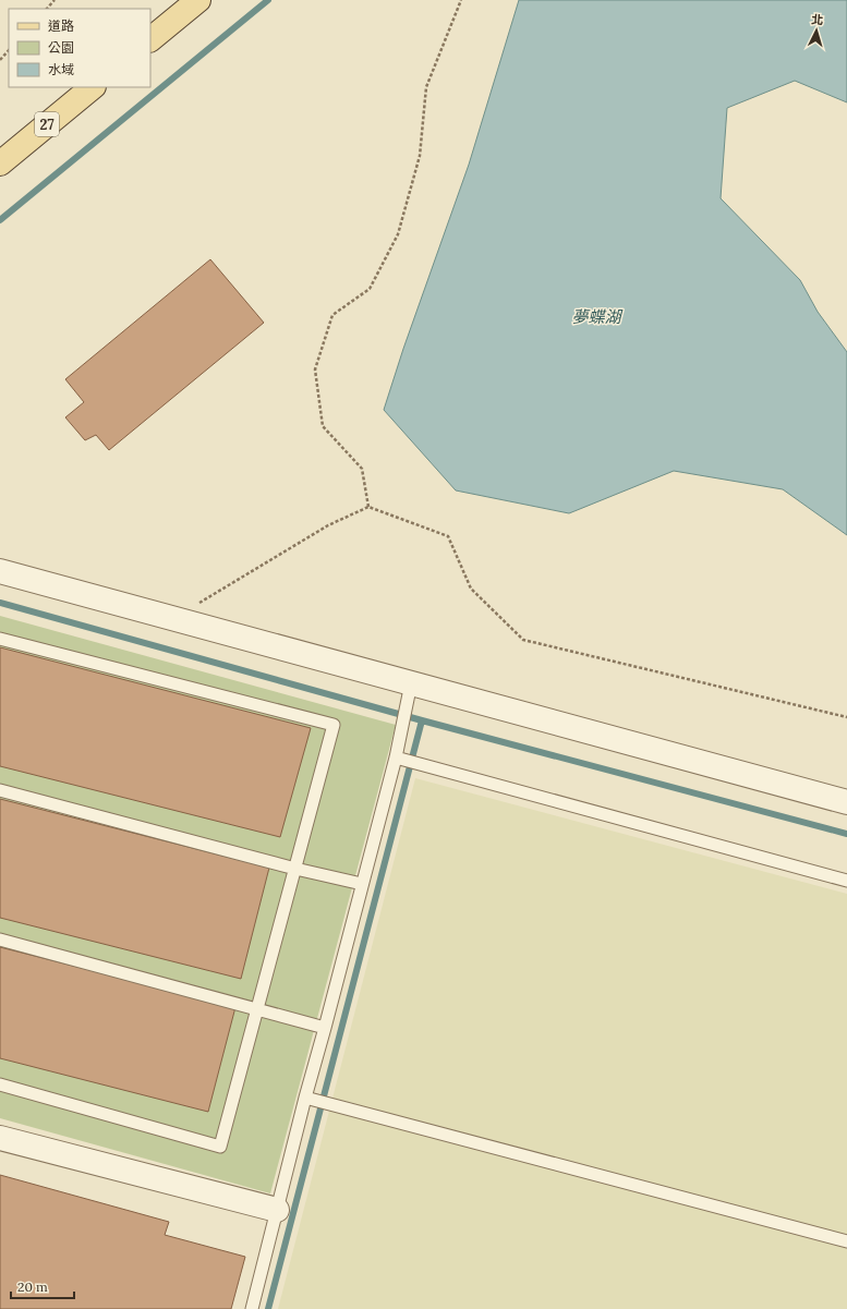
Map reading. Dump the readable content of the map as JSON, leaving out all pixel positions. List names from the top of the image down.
{
  "streets": {
    "main road": ["27"]
  },
  "water": ["夢蝶湖"],
  "legend": ["道路", "公園", "水域"],
  "scale_bar": "20 m",
  "north": "top"
}
